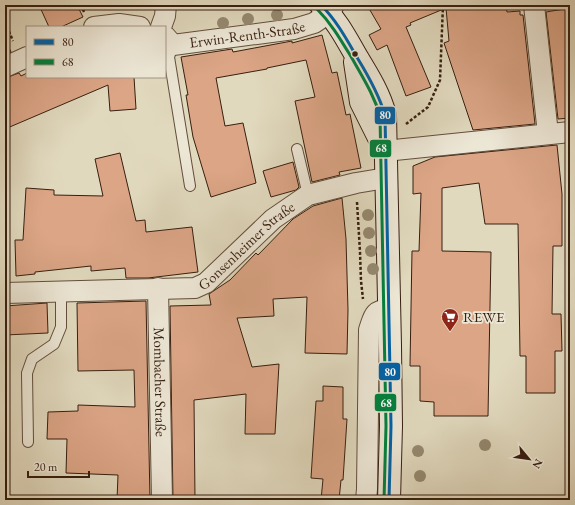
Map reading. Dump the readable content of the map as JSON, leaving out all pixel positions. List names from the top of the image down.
{
  "streets": {
    "street": ["Erwin-Renth-Straße", "Gonsenheimer Straße", "Mombacher Straße"]
  },
  "crossings": [
    ["Gonsenheimer Straße", "Mombacher Straße"]
  ],
  "places": {
    "supermarket": ["REWE"]
  },
  "lines": ["transit line 80", "transit line 68"],
  "legend": ["80", "68"],
  "scale_bar": "20 m",
  "north": "bottom right"
}
